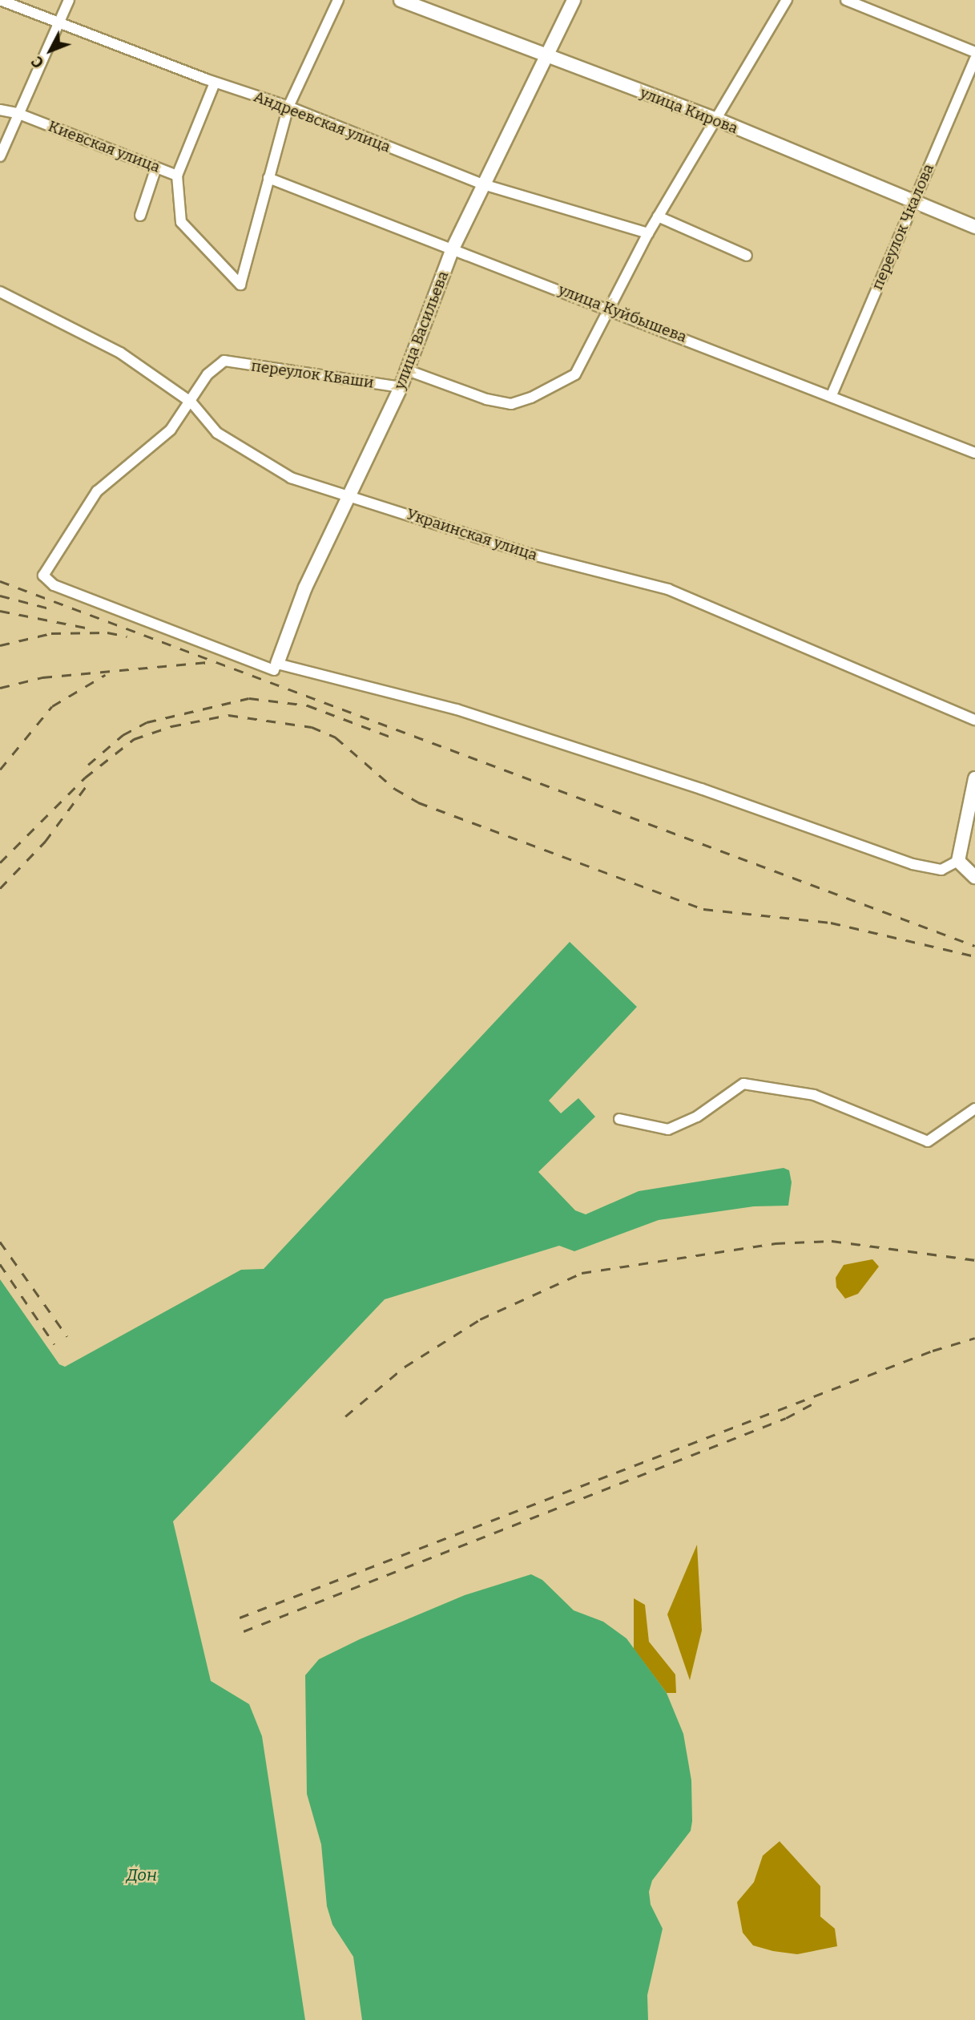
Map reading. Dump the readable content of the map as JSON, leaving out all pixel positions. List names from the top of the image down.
{
  "streets": {
    "street": [
      "улица Кирова",
      "Андреевская улица",
      "Киевская улица",
      "переулок Чкалова",
      "улица Куйбышева",
      "улица Васильева",
      "переулок Кваши",
      "Украинская улица"
    ]
  },
  "crossings": [
    ["улица Кирова", "переулок Чкалова"],
    ["улица Кирова", "улица Васильева"],
    ["Андреевская улица", "улица Васильева"],
    ["Киевская улица", "улица Куйбышева"],
    ["переулок Чкалова", "улица Куйбышева"],
    ["улица Куйбышева", "улица Васильева"],
    ["улица Васильева", "переулок Кваши"],
    ["улица Васильева", "Украинская улица"],
    ["переулок Кваши", "Украинская улица"]
  ],
  "water": ["Дон"],
  "north": "bottom left"
}
